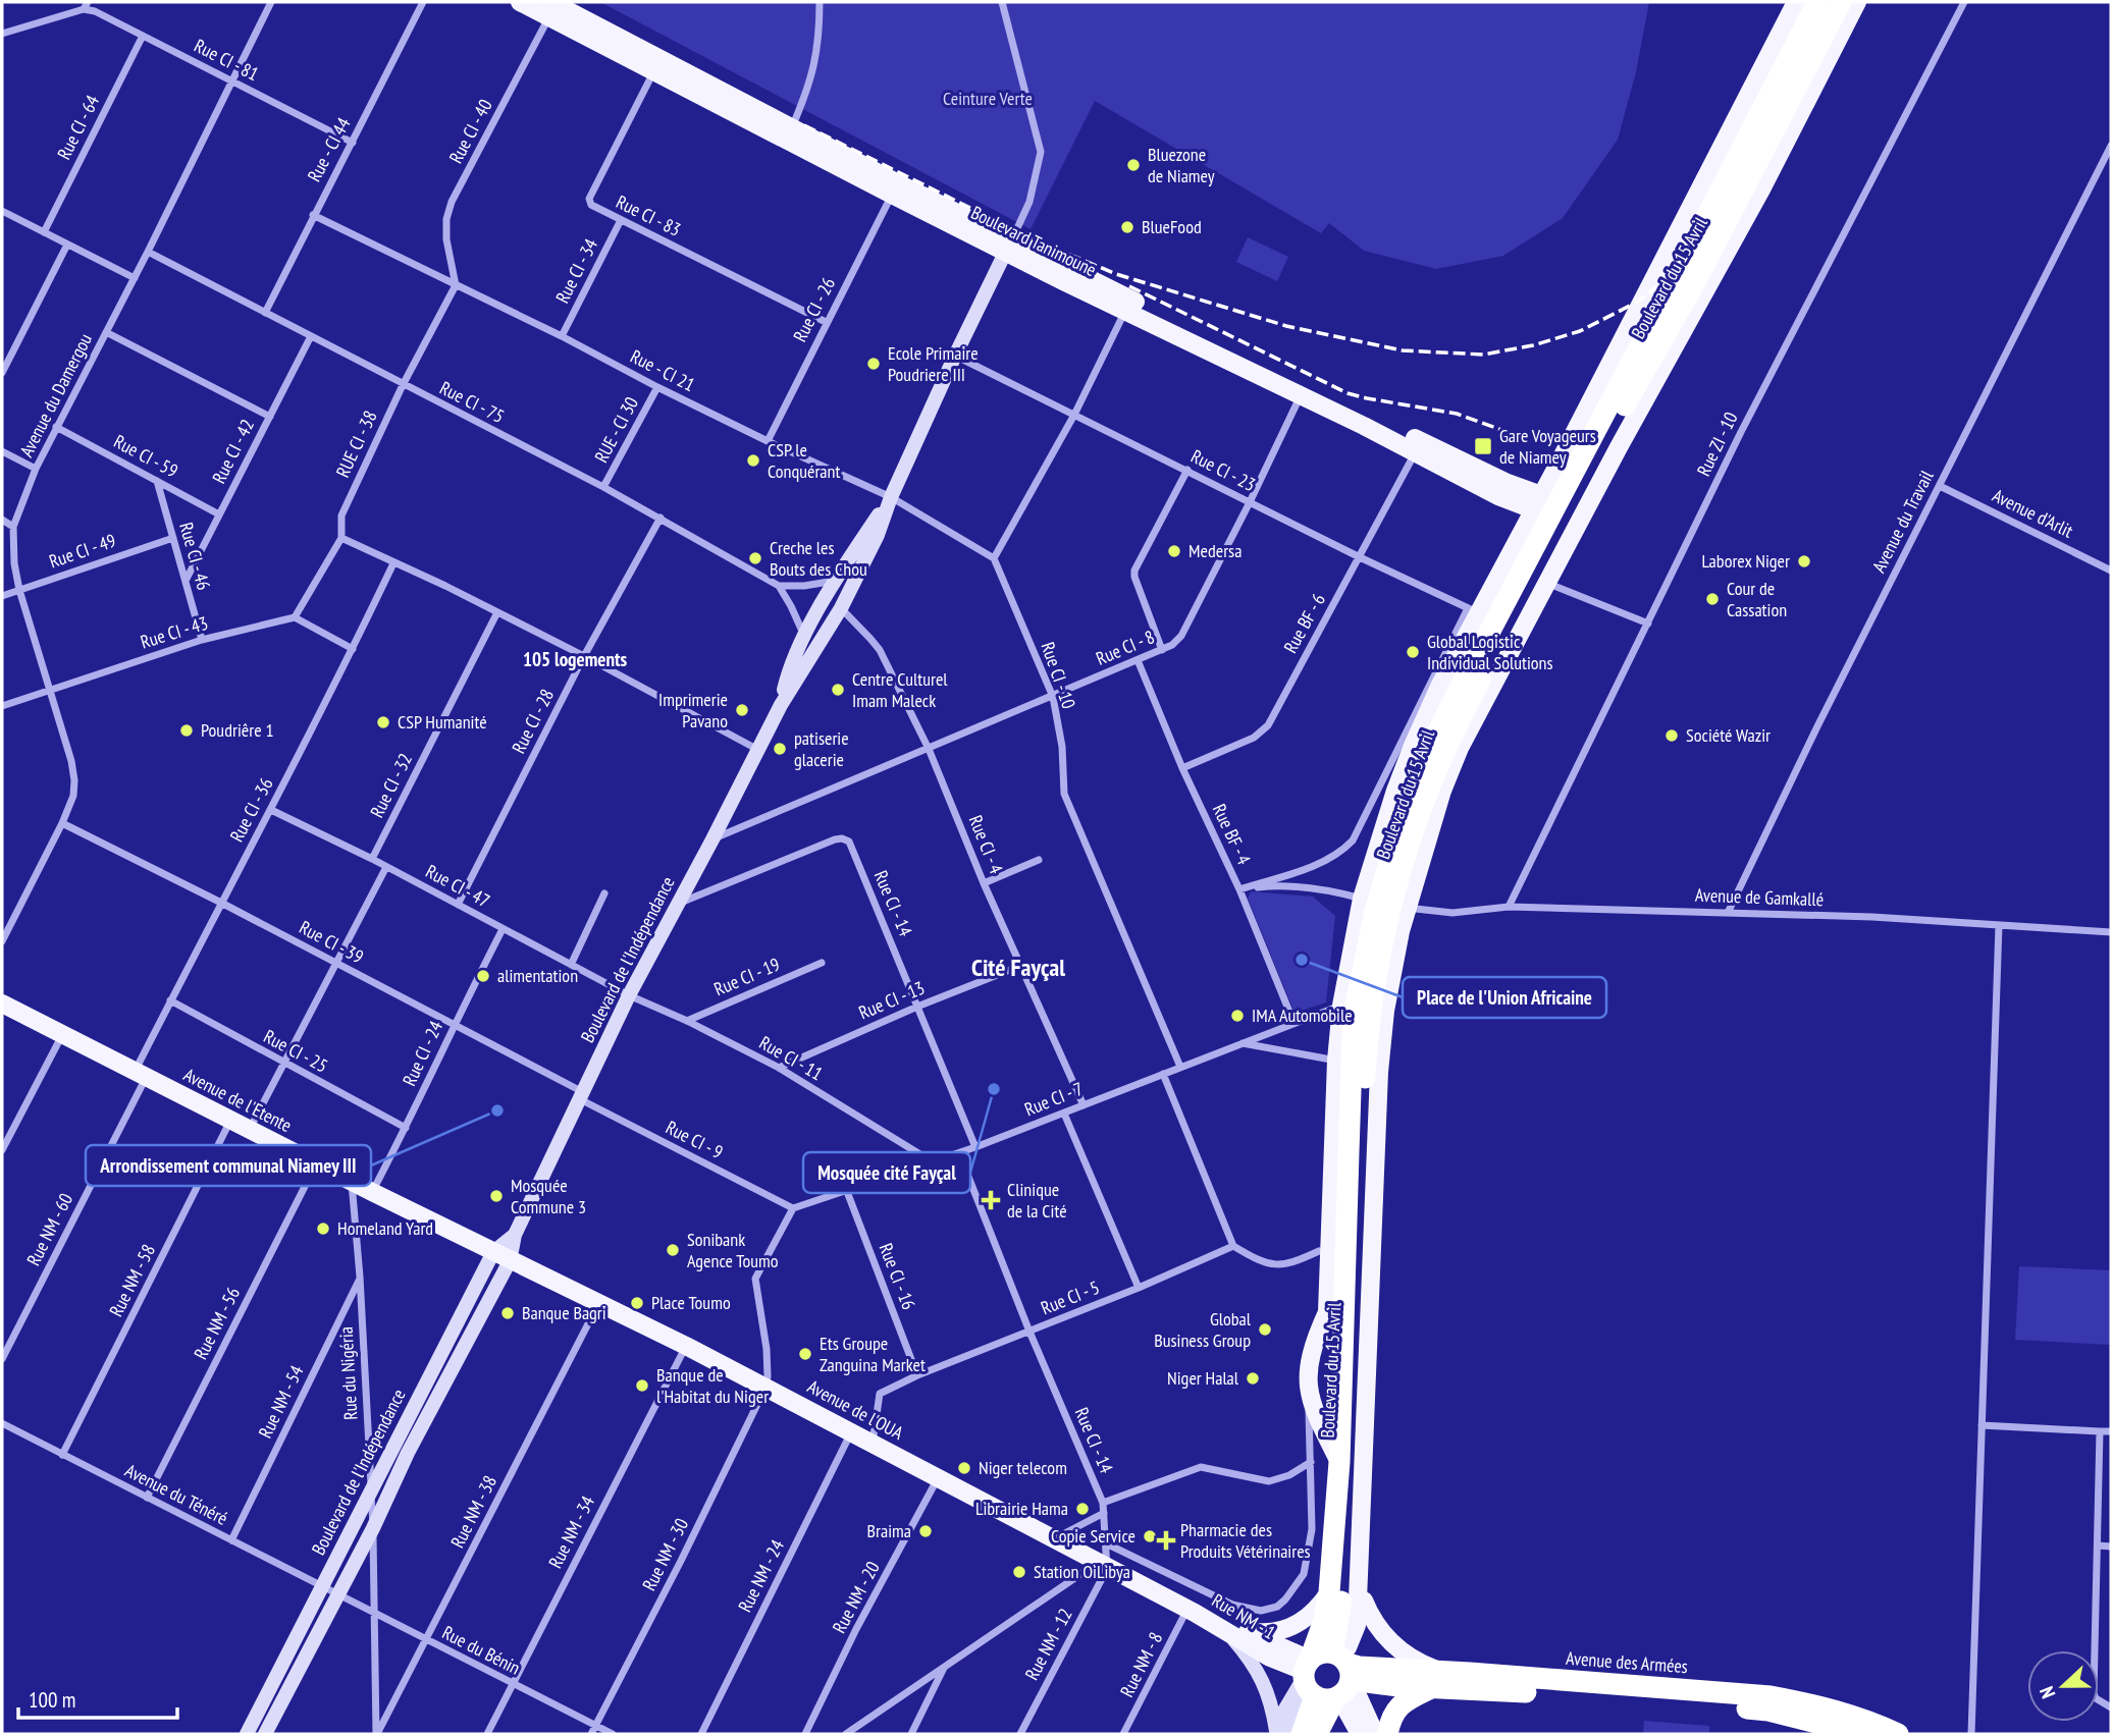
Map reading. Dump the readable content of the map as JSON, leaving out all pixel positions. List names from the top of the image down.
{
  "streets": {
    "highway": ["Boulevard du 15 Avril", "Avenue des Armées"],
    "main road": [
      "Boulevard Tanimoune",
      "Boulevard de l'Indépendance",
      "Avenue de l'Etente",
      "Avenue de l'OUA",
      "Rue NM - 1"
    ],
    "street": [
      "Rue CI - 81",
      "Rue CI - 64",
      "Rue CI - 40",
      "Rue - CI 44",
      "Rue CI - 83",
      "Rue CI - 34",
      "Rue CI - 26",
      "Rue - CI 21",
      "Avenue du Damergou",
      "Rue CI - 75",
      "RUE - CI 30",
      "RUE CI - 38",
      "Rue ZI - 10",
      "Rue CI - 42",
      "Rue CI - 59",
      "Rue CI - 23",
      "Avenue d'Arlit",
      "Avenue du Travail",
      "Rue CI - 49",
      "Rue CI - 46",
      "Rue BF - 6",
      "Rue CI - 43",
      "Rue CI - 8",
      "Rue CI - 10",
      "Rue CI - 28",
      "Rue CI - 32",
      "Rue CI - 36",
      "Rue BF - 4",
      "Rue CI - 4",
      "Rue CI - 47",
      "Avenue de Gamkallé",
      "Rue CI - 14",
      "Rue CI - 39",
      "Rue CI - 19",
      "Rue CI - 13",
      "Rue CI - 25",
      "Rue CI - 24",
      "Rue CI - 11",
      "Rue CI - 7",
      "Rue CI - 9",
      "Rue NM - 60",
      "Rue CI - 16",
      "Rue NM - 58",
      "Rue CI - 5",
      "Rue NM - 56",
      "Rue du Nigéria",
      "Rue NM - 54",
      "Avenue du Ténéré",
      "Rue NM - 38",
      "Rue NM - 34",
      "Rue NM - 30",
      "Rue NM - 24",
      "Rue NM - 20",
      "Rue NM - 12",
      "Rue du Bénin",
      "Rue NM - 8"
    ]
  },
  "crossings": [
    ["Rue CI - 81", "Rue CI - 64"],
    ["Rue CI - 81", "Rue - CI 44"],
    ["Rue CI - 81", "Avenue du Damergou"],
    ["Rue CI - 40", "Boulevard Tanimoune"],
    ["Rue CI - 40", "Rue - CI 21"],
    ["Rue CI - 40", "RUE CI - 38"],
    ["Rue - CI 44", "Rue - CI 21"],
    ["Rue - CI 44", "Rue CI - 75"],
    ["Rue CI - 83", "Boulevard Tanimoune"],
    ["Rue CI - 83", "Rue CI - 34"],
    ["Rue CI - 83", "Rue CI - 26"],
    ["Boulevard Tanimoune", "Boulevard du 15 Avril"],
    ["Boulevard Tanimoune", "Rue CI - 26"],
    ["Boulevard Tanimoune", "Rue BF - 6"],
    ["Boulevard Tanimoune", "Rue CI - 8"],
    ["Boulevard Tanimoune", "Boulevard de l'Indépendance"],
    ["Rue CI - 34", "Rue - CI 21"],
    ["Boulevard du 15 Avril", "Rue CI - 23"],
    ["Boulevard du 15 Avril", "Avenue de Gamkallé"],
    ["Boulevard du 15 Avril", "Rue CI - 7"],
    ["Boulevard du 15 Avril", "Rue NM - 1"],
    ["Boulevard du 15 Avril", "Avenue des Armées"],
    ["Rue CI - 26", "Rue - CI 21"],
    ["Rue - CI 21", "RUE - CI 30"],
    ["Rue - CI 21", "RUE CI - 38"],
    ["Rue - CI 21", "Rue CI - 10"],
    ["Rue - CI 21", "Boulevard de l'Indépendance"],
    ["Avenue du Damergou", "Rue CI - 75"],
    ["Avenue du Damergou", "Rue CI - 59"],
    ["Avenue du Damergou", "Rue CI - 49"],
    ["Avenue du Damergou", "Rue CI - 43"],
    ["Avenue du Damergou", "Rue CI - 39"],
    ["Rue CI - 75", "RUE - CI 30"],
    ["Rue CI - 75", "RUE CI - 38"],
    ["Rue CI - 75", "Rue CI - 42"],
    ["Rue CI - 75", "Rue CI - 28"],
    ["RUE CI - 38", "Rue CI - 43"],
    ["Rue ZI - 10", "Avenue de Gamkallé"],
    ["Rue CI - 42", "Rue CI - 59"],
    ["Rue CI - 42", "Rue CI - 46"],
    ["Rue CI - 59", "Rue CI - 46"],
    ["Rue CI - 23", "Rue BF - 6"],
    ["Rue CI - 23", "Rue CI - 8"],
    ["Rue CI - 23", "Boulevard de l'Indépendance"],
    ["Avenue d'Arlit", "Avenue du Travail"],
    ["Avenue du Travail", "Avenue de Gamkallé"],
    ["Rue CI - 49", "Rue CI - 46"],
    ["Rue CI - 46", "Rue CI - 43"],
    ["Rue BF - 6", "Rue BF - 4"],
    ["Rue CI - 8", "Rue CI - 10"],
    ["Rue CI - 8", "Rue BF - 4"],
    ["Rue CI - 8", "Rue CI - 4"],
    ["Rue CI - 8", "Boulevard de l'Indépendance"],
    ["Rue CI - 10", "Rue CI - 7"],
    ["Rue CI - 28", "Rue CI - 47"],
    ["Rue CI - 32", "Rue CI - 47"],
    ["Rue CI - 36", "Rue CI - 47"],
    ["Rue CI - 36", "Rue CI - 39"],
    ["Rue CI - 36", "Rue CI - 25"],
    ["Rue CI - 36", "Avenue de l'Etente"],
    ["Rue CI - 36", "Rue NM - 60"],
    ["Rue BF - 4", "Rue CI - 7"],
    ["Rue CI - 4", "Boulevard de l'Indépendance"],
    ["Rue CI - 4", "Rue CI - 13"],
    ["Rue CI - 4", "Rue CI - 7"],
    ["Rue CI - 47", "Boulevard de l'Indépendance"],
    ["Rue CI - 47", "Rue CI - 24"],
    ["Rue CI - 47", "Rue CI - 11"],
    ["Rue CI - 14", "Boulevard de l'Indépendance"],
    ["Rue CI - 14", "Rue CI - 13"],
    ["Rue CI - 14", "Rue CI - 7"],
    ["Rue CI - 14", "Rue CI - 5"],
    ["Rue CI - 14", "Avenue de l'OUA"],
    ["Rue CI - 14", "Rue NM - 12"],
    ["Rue CI - 39", "Boulevard de l'Indépendance"],
    ["Rue CI - 39", "Rue CI - 24"],
    ["Rue CI - 39", "Rue CI - 9"],
    ["Boulevard de l'Indépendance", "Rue CI - 11"],
    ["Boulevard de l'Indépendance", "Avenue de l'Etente"],
    ["Boulevard de l'Indépendance", "Rue CI - 9"],
    ["Boulevard de l'Indépendance", "Rue du Nigéria"],
    ["Boulevard de l'Indépendance", "Avenue de l'OUA"],
    ["Boulevard de l'Indépendance", "Avenue du Ténéré"],
    ["Boulevard de l'Indépendance", "Rue du Bénin"],
    ["Rue CI - 19", "Rue CI - 11"],
    ["Rue CI - 13", "Rue CI - 11"],
    ["Rue CI - 25", "Rue CI - 24"],
    ["Rue CI - 24", "Avenue de l'Etente"],
    ["Rue CI - 11", "Rue CI - 7"],
    ["Rue CI - 7", "Rue CI - 9"],
    ["Rue CI - 7", "Rue CI - 16"],
    ["Avenue de l'Etente", "Rue NM - 60"],
    ["Avenue de l'Etente", "Rue NM - 58"],
    ["Avenue de l'Etente", "Rue NM - 56"],
    ["Avenue de l'Etente", "Rue du Nigéria"],
    ["Avenue de l'Etente", "Avenue de l'OUA"],
    ["Rue CI - 16", "Rue CI - 5"],
    ["Rue NM - 58", "Avenue du Ténéré"],
    ["Rue CI - 5", "Avenue de l'OUA"],
    ["Rue NM - 56", "Avenue du Ténéré"],
    ["Rue du Nigéria", "Rue NM - 54"],
    ["Rue du Nigéria", "Rue NM - 38"],
    ["Rue du Nigéria", "Rue du Bénin"],
    ["Rue NM - 54", "Avenue du Ténéré"],
    ["Avenue de l'OUA", "Rue NM - 38"],
    ["Avenue de l'OUA", "Rue NM - 34"],
    ["Avenue de l'OUA", "Rue NM - 30"],
    ["Avenue de l'OUA", "Rue NM - 24"],
    ["Avenue de l'OUA", "Rue NM - 20"],
    ["Avenue de l'OUA", "Rue NM - 1"],
    ["Avenue de l'OUA", "Rue NM - 12"],
    ["Avenue de l'OUA", "Rue NM - 8"],
    ["Avenue du Ténéré", "Rue du Bénin"],
    ["Rue NM - 38", "Rue du Bénin"],
    ["Rue NM - 34", "Rue du Bénin"],
    ["Rue NM - 30", "Rue du Bénin"],
    ["Rue NM - 1", "Rue NM - 8"]
  ],
  "districts": ["105 logements", "Cité Fayçal"],
  "parks": ["Ceinture Verte"],
  "places": {
    "other": [
      "Bluezone de Niamey",
      "BlueFood",
      "Ecole Primaire Poudriere III",
      "CSP le Conquérant",
      "Medersa",
      "Creche les Bouts des Chou",
      "Laborex Niger",
      "Cour de Cassation",
      "Global Logistic Individual Solutions",
      "Centre Culturel Imam Maleck",
      "Imprimerie Pavano",
      "CSP Humanité",
      "Poudriêre 1",
      "Société Wazir",
      "patiserie glacerie",
      "Place de l'Union Africaine",
      "alimentation",
      "IMA Automobile",
      "Mosquée cité Fayçal",
      "Arrondissement communal Niamey III",
      "Mosquée Commune 3",
      "Homeland Yard",
      "Sonibank Agence Toumo",
      "Place Toumo",
      "Banque Bagri",
      "Global Business Group",
      "Ets Groupe Zanguina Market",
      "Niger Halal",
      "Banque de l'Habitat du Niger",
      "Niger telecom",
      "Librairie Hama",
      "Braima",
      "Copie Service",
      "Station OiLibya"
    ],
    "transit": ["Gare Voyageurs de Niamey"],
    "health": ["Clinique de la Cité", "Pharmacie des Produits Vétérinaires"]
  },
  "scale_bar": "100 m",
  "north": "left"
}
